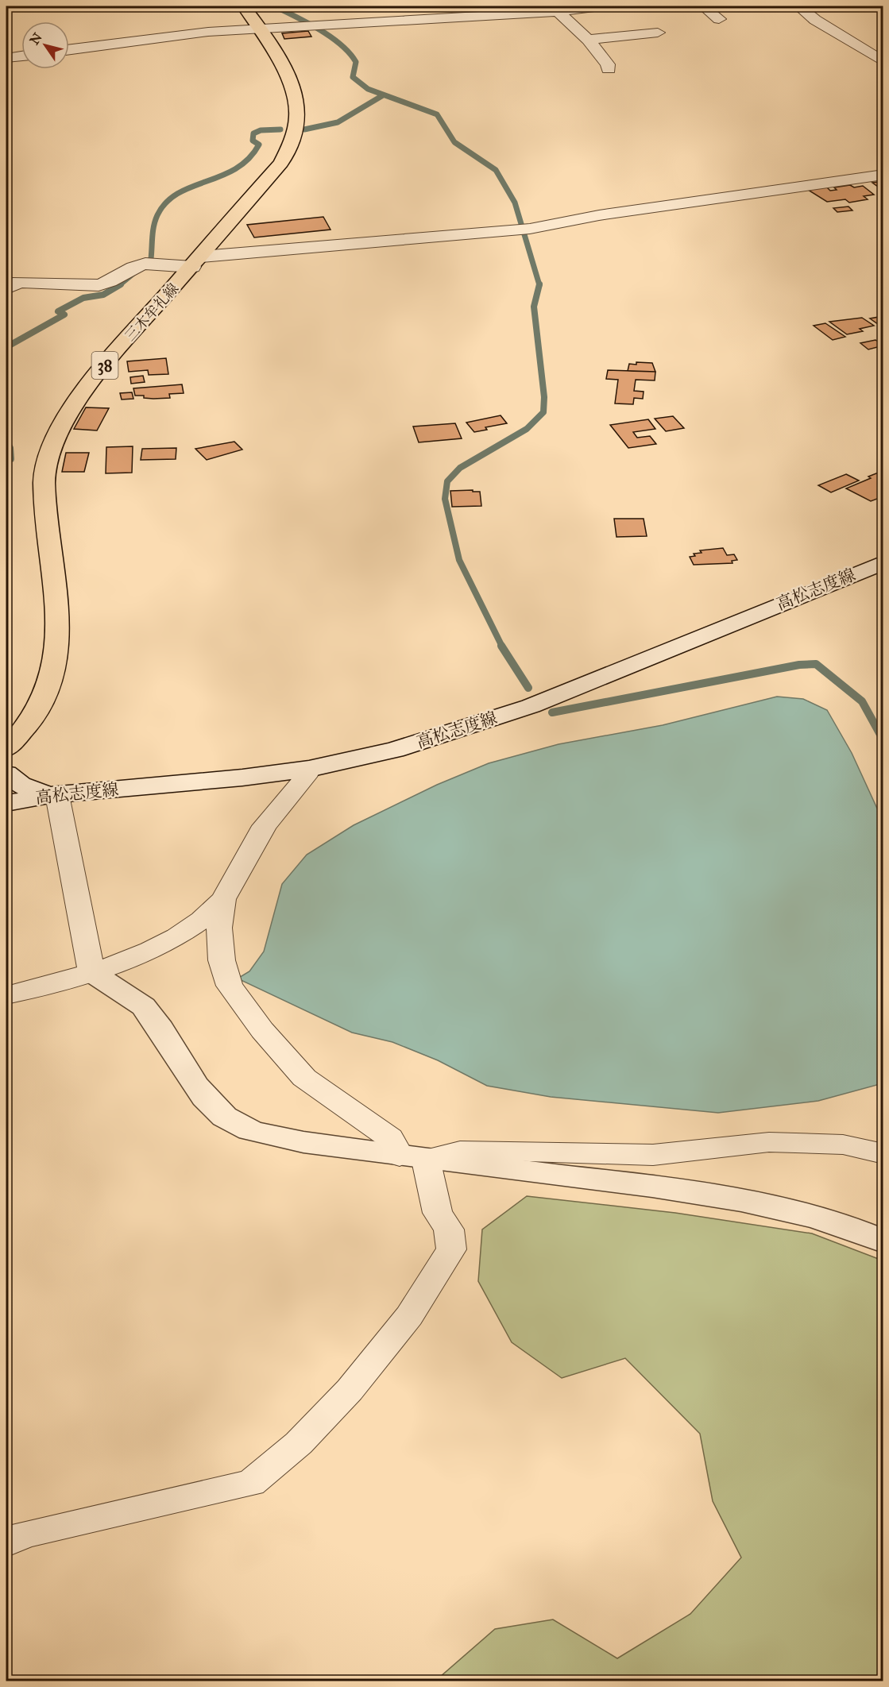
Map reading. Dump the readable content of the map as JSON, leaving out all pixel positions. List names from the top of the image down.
{
  "streets": {
    "main road": ["三木牟礼線", "38", "高松志度線"]
  },
  "north": "top left"
}
